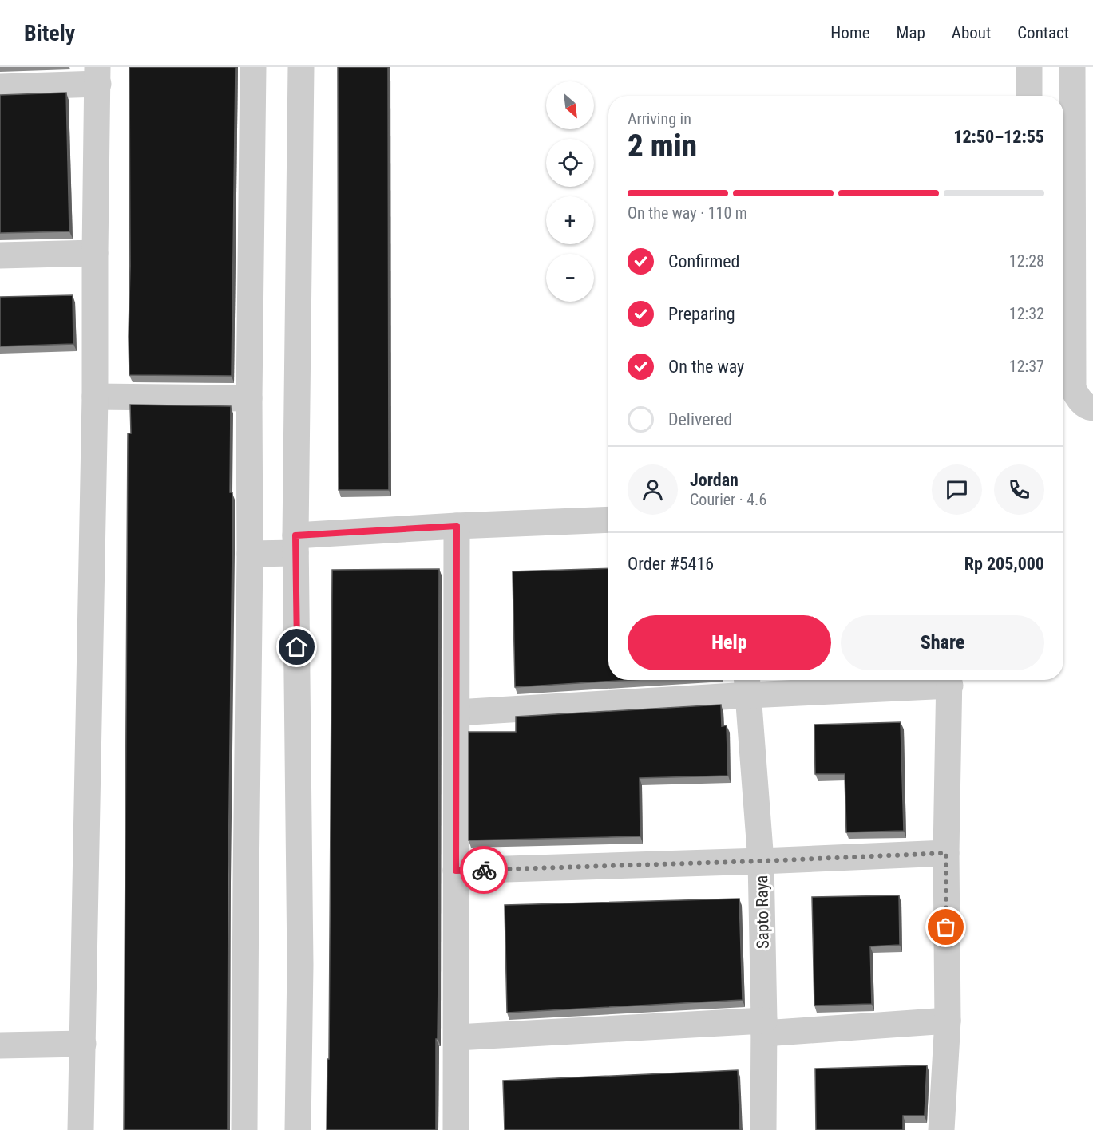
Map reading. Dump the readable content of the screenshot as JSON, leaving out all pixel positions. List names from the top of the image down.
{
  "streets": {
    "street": ["Sapto Raya"]
  },
  "north": "bottom right",
  "page": {
    "header": "Bitely",
    "nav": [
      "Home",
      "Map",
      "About",
      "Contact"
    ],
    "map_buttons": ["+", "−"],
    "heading": ["2 min", "Arriving in", "12:50–12:55"],
    "panel": [
      "Jordan",
      "Courier · 4.6",
      "Order #5416",
      "Rp 205,000"
    ],
    "bar": "On the way · 110 m",
    "list": [
      ["Confirmed", "12:28"],
      ["Preparing", "12:32"],
      ["On the way", "12:37"],
      "Delivered"
    ],
    "buttons": ["Help", "Share"]
  }
}
